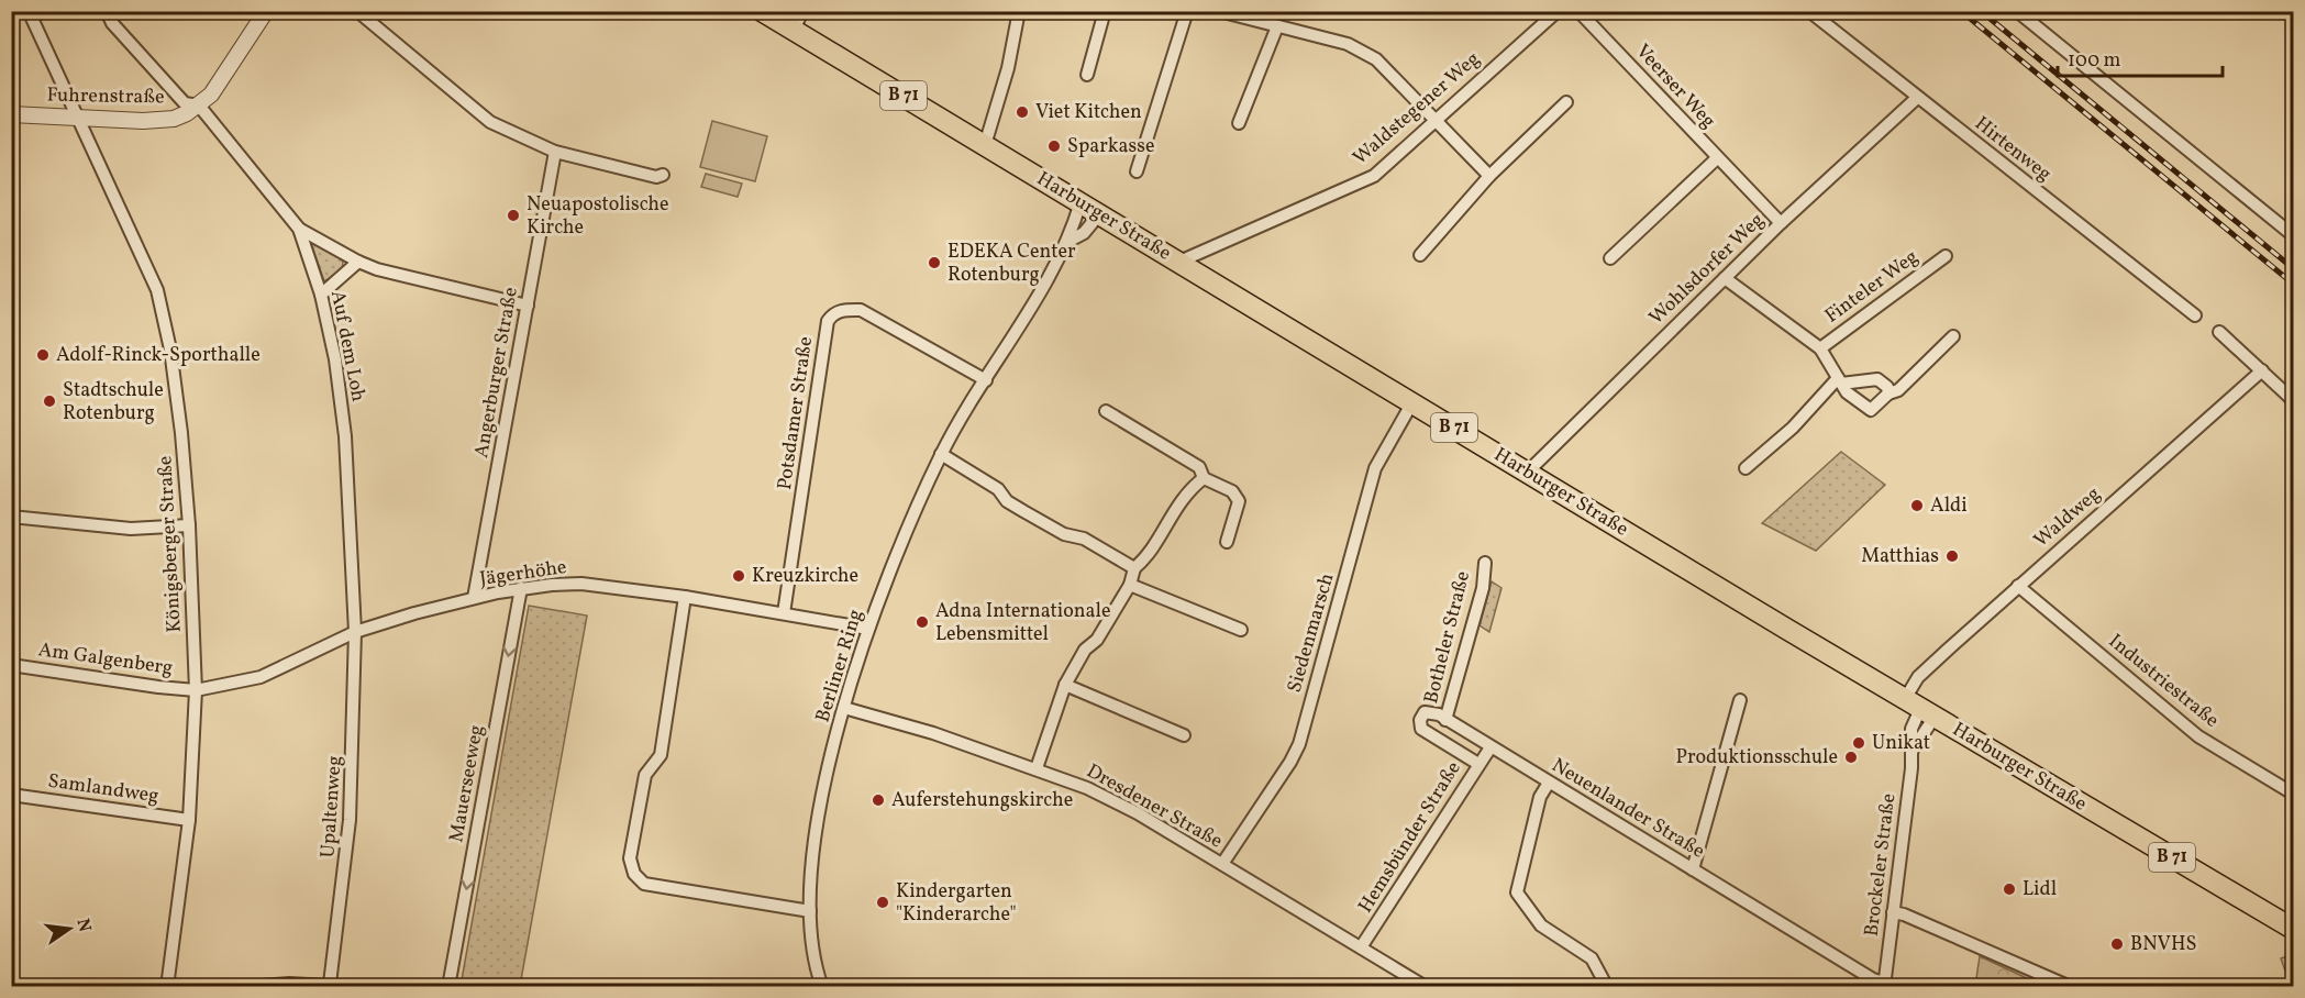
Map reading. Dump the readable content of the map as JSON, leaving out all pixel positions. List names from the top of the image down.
{
  "streets": {
    "main road": ["B 71", "Harburger Straße"],
    "street": [
      "Veerser Weg",
      "Fuhrenstraße",
      "Waldstegener Weg",
      "Hirtenweg",
      "Wohlsdorfer Weg",
      "Finteler Weg",
      "Auf dem Loh",
      "Angerburger Straße",
      "Potsdamer Straße",
      "Waldweg",
      "Königsberger Straße",
      "Jägerhöhe",
      "Siedenmarsch",
      "Botheler Straße",
      "Am Galgenberg",
      "Berliner Ring",
      "Industriestraße",
      "Mauerseeweg",
      "Samlandweg",
      "Upaltenweg",
      "Dresdener Straße",
      "Neuenlander Straße",
      "Hemsbünder Straße",
      "Brockeler Straße"
    ]
  },
  "crossings": [
    ["Veerser Weg", "Wohlsdorfer Weg"],
    ["Fuhrenstraße", "Auf dem Loh"],
    ["Fuhrenstraße", "Königsberger Straße"],
    ["Waldstegener Weg", "Harburger Straße"],
    ["Hirtenweg", "Wohlsdorfer Weg"],
    ["Harburger Straße", "Wohlsdorfer Weg"],
    ["Harburger Straße", "Waldweg"],
    ["Harburger Straße", "Siedenmarsch"],
    ["Harburger Straße", "Berliner Ring"],
    ["Harburger Straße", "Brockeler Straße"],
    ["Wohlsdorfer Weg", "Finteler Weg"],
    ["Auf dem Loh", "Jägerhöhe"],
    ["Auf dem Loh", "Upaltenweg"],
    ["Angerburger Straße", "Jägerhöhe"],
    ["Potsdamer Straße", "Jägerhöhe"],
    ["Potsdamer Straße", "Berliner Ring"],
    ["Waldweg", "Industriestraße"],
    ["Waldweg", "Brockeler Straße"],
    ["Königsberger Straße", "Jägerhöhe"],
    ["Königsberger Straße", "Am Galgenberg"],
    ["Königsberger Straße", "Samlandweg"],
    ["Jägerhöhe", "Am Galgenberg"],
    ["Jägerhöhe", "Berliner Ring"],
    ["Jägerhöhe", "Mauerseeweg"],
    ["Jägerhöhe", "Upaltenweg"],
    ["Siedenmarsch", "Dresdener Straße"],
    ["Botheler Straße", "Neuenlander Straße"],
    ["Berliner Ring", "Dresdener Straße"],
    ["Dresdener Straße", "Hemsbünder Straße"],
    ["Neuenlander Straße", "Hemsbünder Straße"],
    ["Neuenlander Straße", "Brockeler Straße"]
  ],
  "one_way": ["Mauerseeweg"],
  "places": [
    "Viet Kitchen",
    "Sparkasse",
    "Neuapostolische Kirche",
    "EDEKA Center Rotenburg",
    "Adolf-Rinck-Sporthalle",
    "Stadtschule Rotenburg",
    "Aldi",
    "Matthias",
    "Kreuzkirche",
    "Adna Internationale Lebensmittel",
    "Unikat",
    "Produktionsschule",
    "Auferstehungskirche",
    "Lidl",
    "Kindergarten \"Kinderarche\"",
    "BNVHS"
  ],
  "scale_bar": "100 m",
  "north": "right"
}
